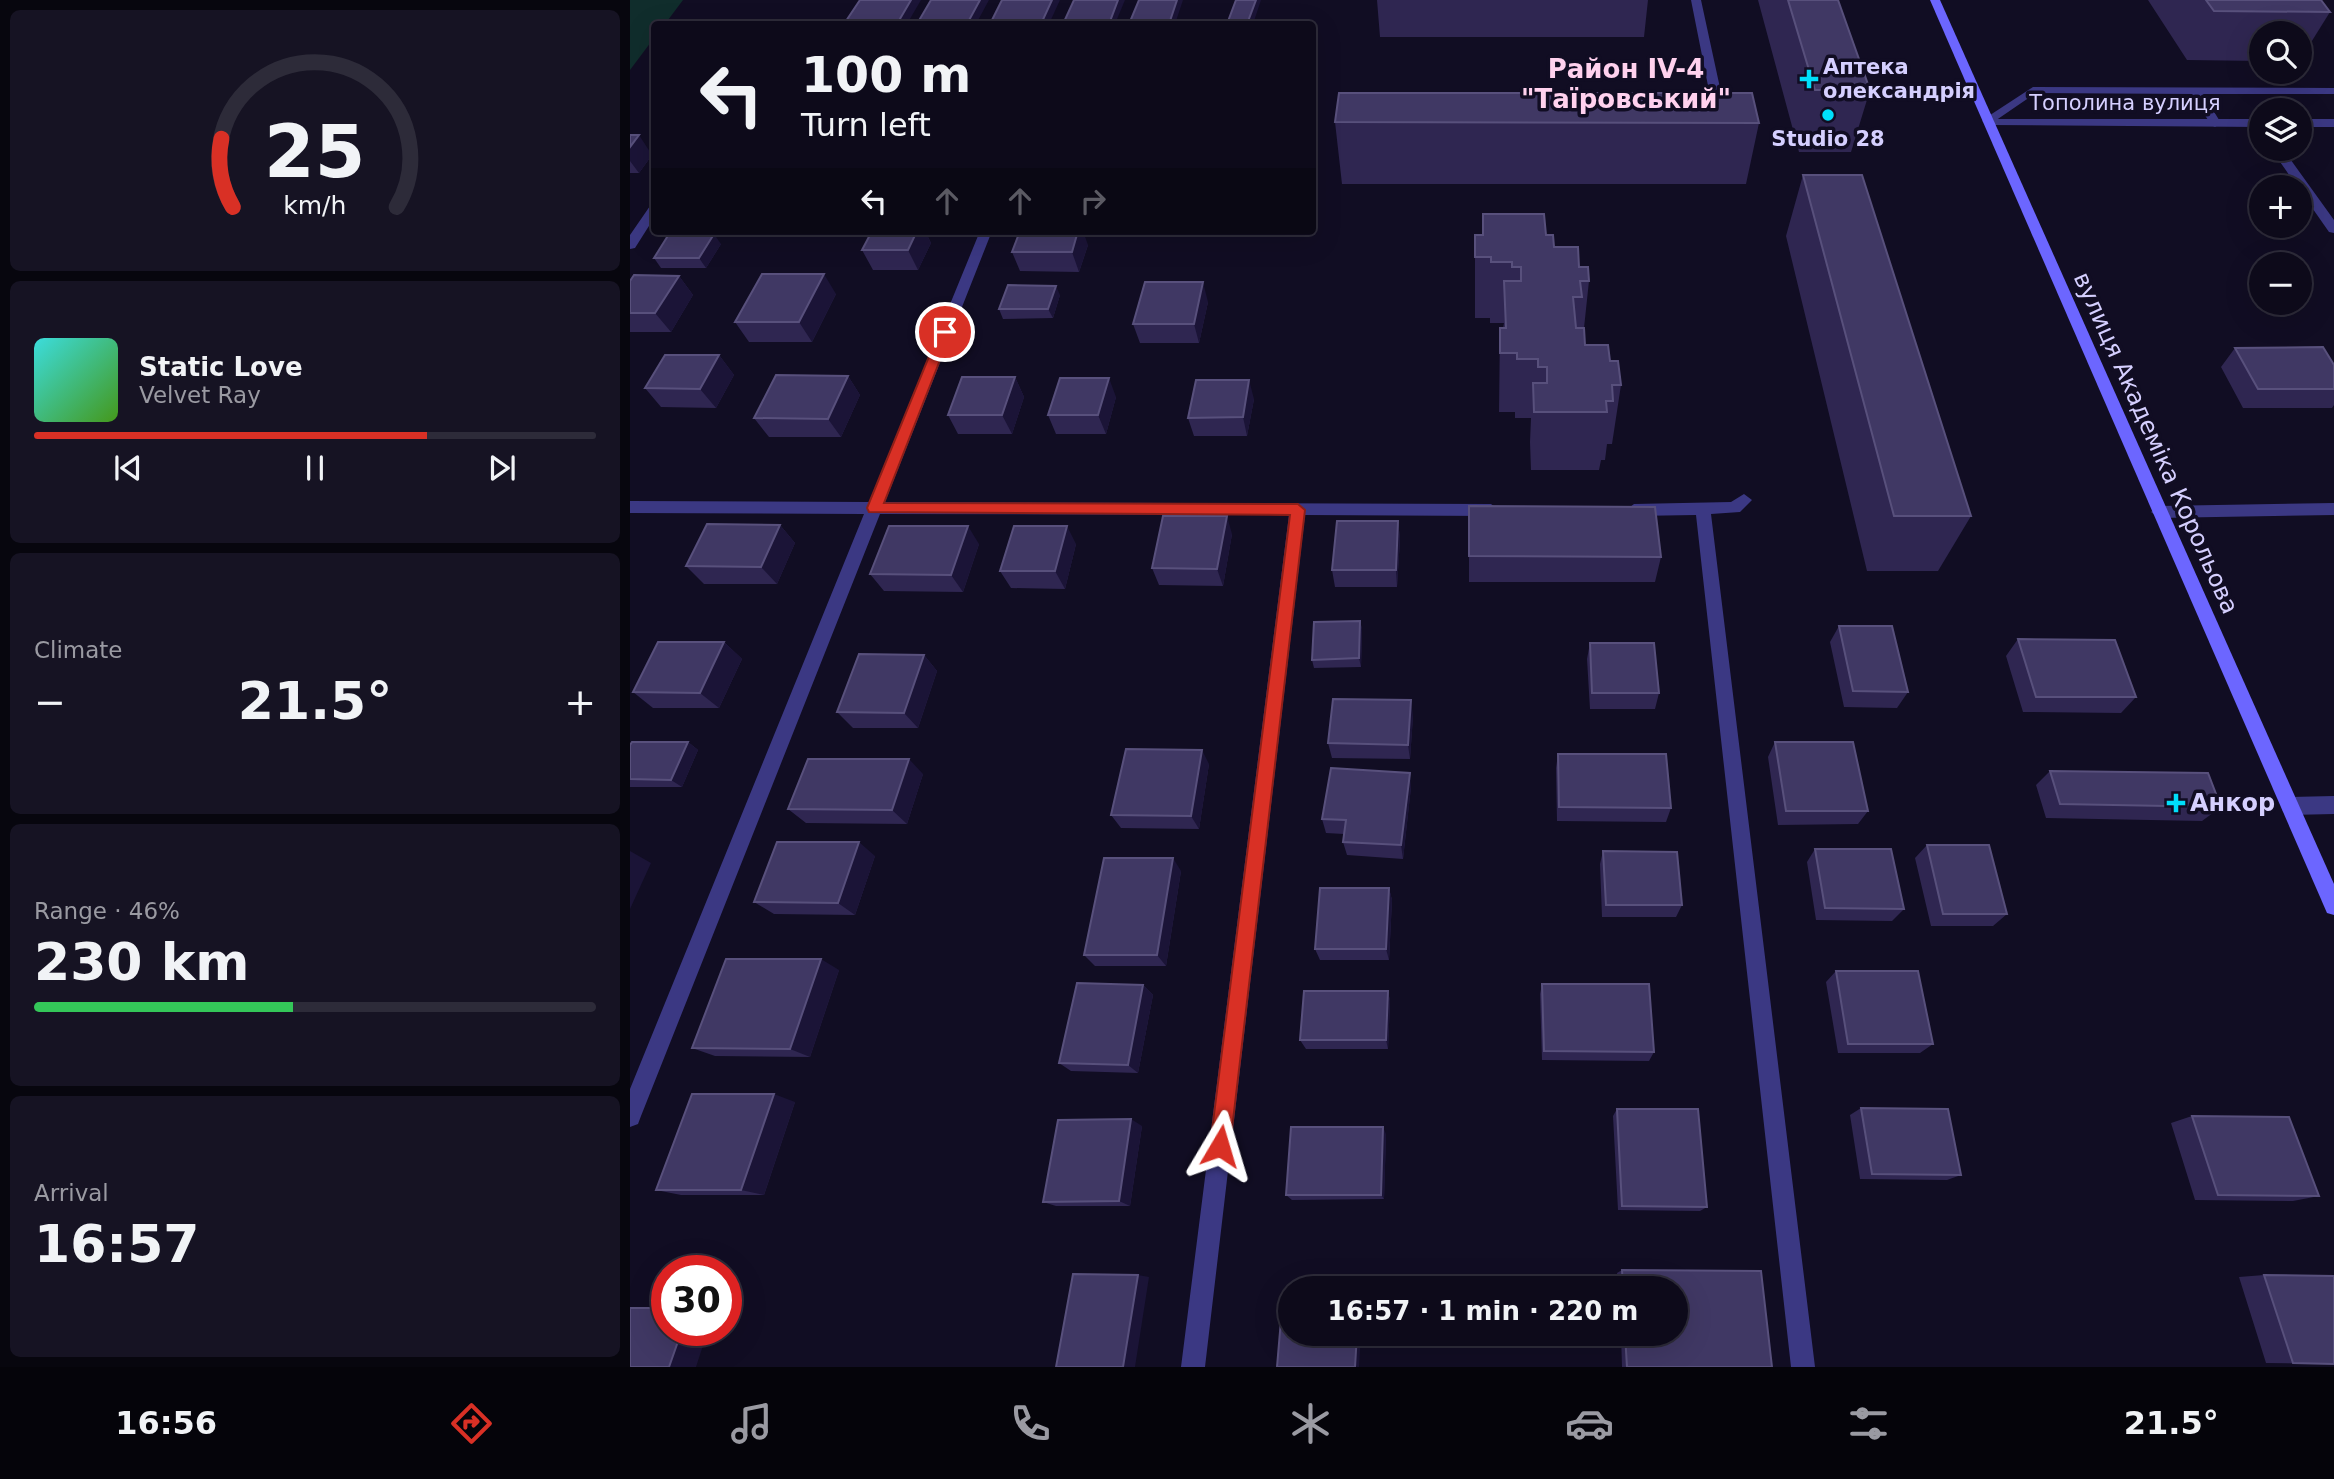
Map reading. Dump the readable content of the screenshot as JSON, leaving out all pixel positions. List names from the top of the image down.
{
  "streets": {
    "main road": ["вулиця Академіка Корольова"],
    "street": ["Тополина вулиця"]
  },
  "crossings": [
    ["Тополина вулиця", "вулиця Академіка Корольова"]
  ],
  "districts": ["Район IV-4 \"Таїровський\""],
  "places": {
    "health": ["Аптека олександрія", "Анкор"],
    "other": ["Studio 28"]
  },
  "page": {
    "map_buttons": ["+", "−"],
    "turn": ["100 m", "Turn left"],
    "song": ["Static Love", "Velvet Ray"],
    "tile": [
      "Climate",
      ["Range · 46%", "230 km"],
      ["Arrival", "16:57"]
    ],
    "heat": ["−", "21.5°", "+"],
    "limit": "30",
    "trip": "16:57 · 1 min · 220 m",
    "tabs": ["16:56", "21.5°"],
    "gauge": ["25", "km/h"]
  }
}
